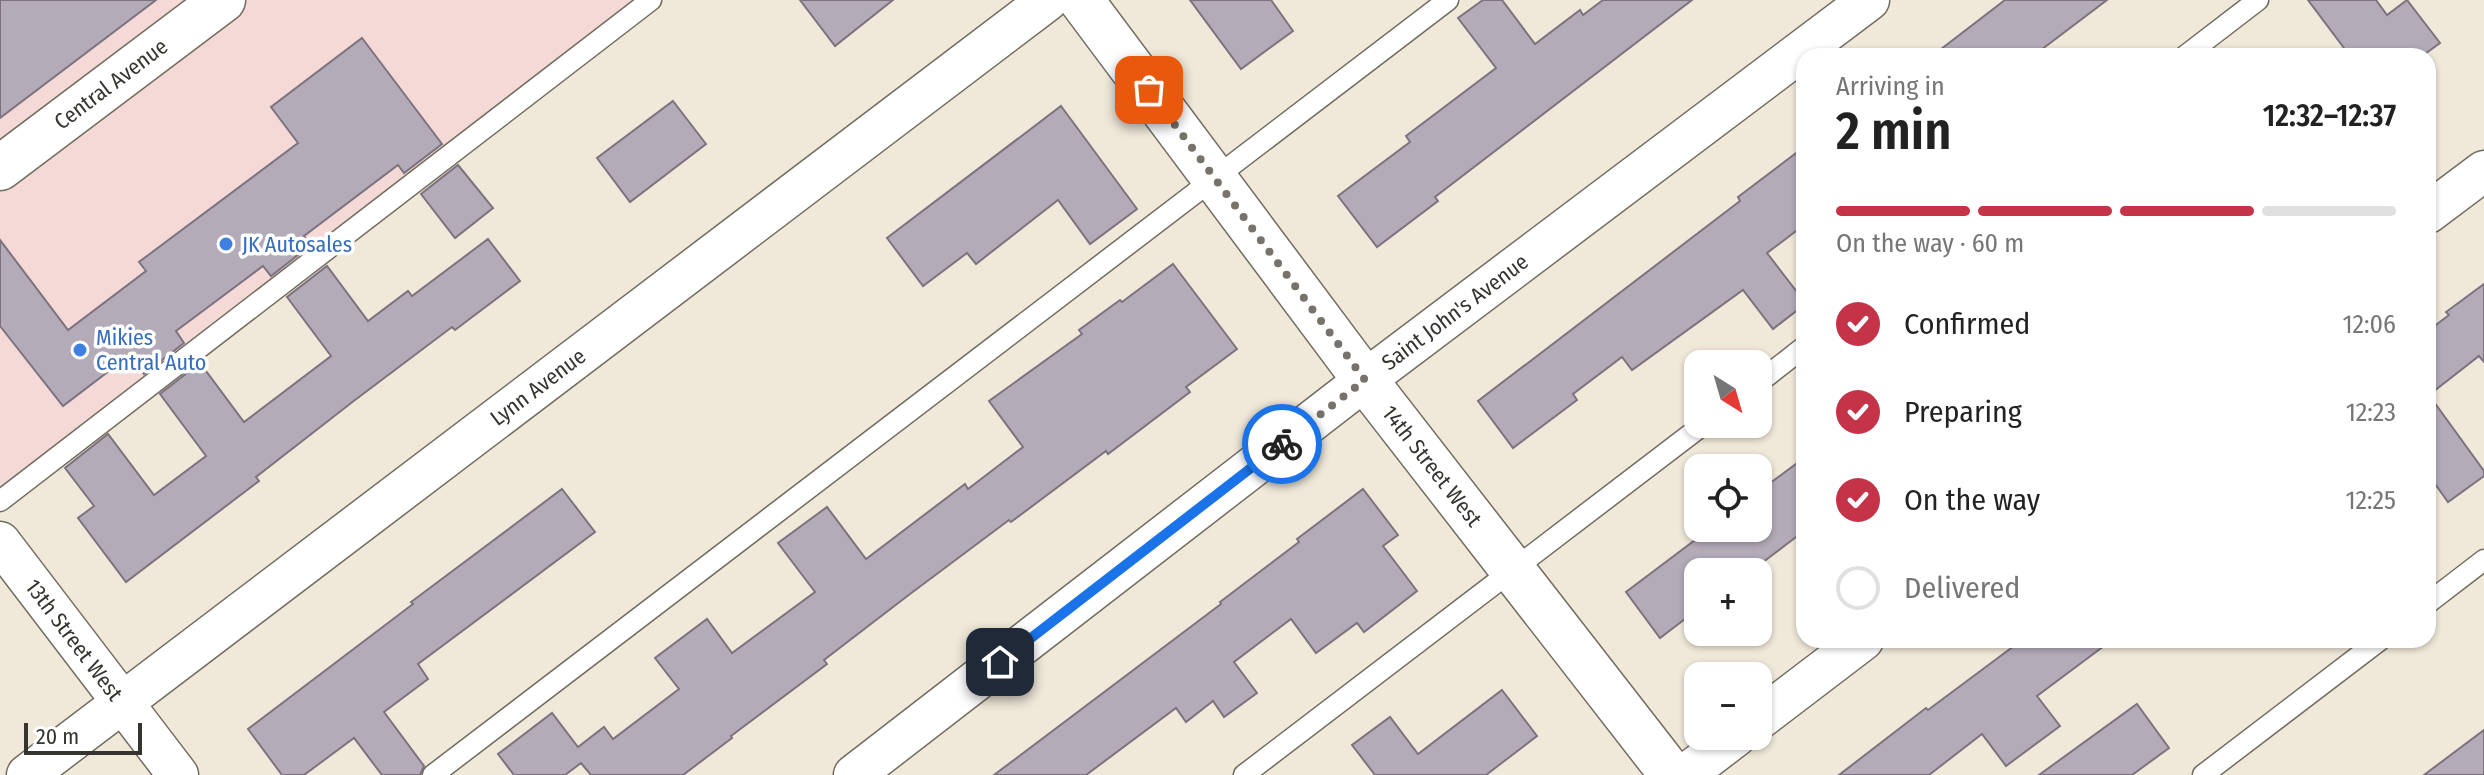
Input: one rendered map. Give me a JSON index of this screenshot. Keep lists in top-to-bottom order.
{
  "streets": {
    "street": [
      "Central Avenue",
      "Saint John's Avenue",
      "Lynn Avenue",
      "14th Street West",
      "13th Street West"
    ]
  },
  "crossings": [
    ["Saint John's Avenue", "14th Street West"],
    ["Lynn Avenue", "13th Street West"]
  ],
  "places": ["JK Autosales", "Mikies Central Auto"],
  "scale_bar": "20 m",
  "north": "bottom right",
  "page": {
    "heading": ["2 min", "Arriving in", "12:32–12:37"],
    "bar": "On the way · 60 m",
    "list": [
      ["Confirmed", "12:06"],
      ["Preparing", "12:23"],
      ["On the way", "12:25"],
      "Delivered"
    ],
    "map_buttons": ["+", "−"],
    "scale": "20 m"
  }
}
